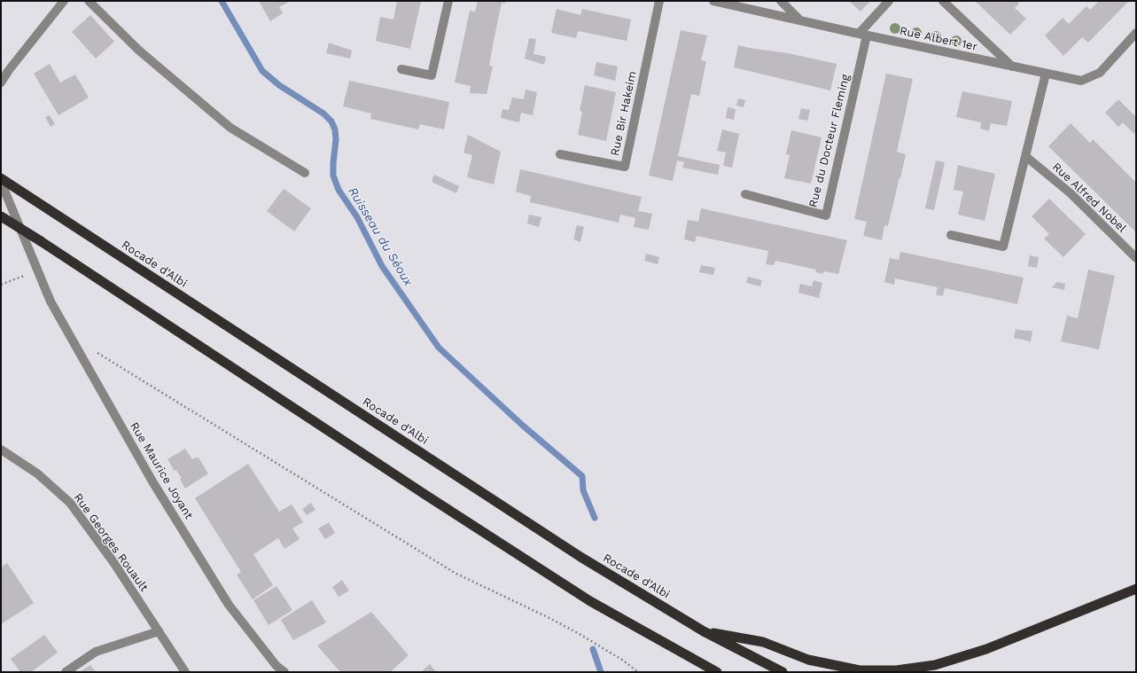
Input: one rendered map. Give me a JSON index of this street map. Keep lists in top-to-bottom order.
{
  "streets": {
    "highway": ["Rocade d'Albi"],
    "street": [
      "Rue Albert 1er",
      "Rue Bir Hakeim",
      "Rue du Docteur Fleming",
      "Rue Alfred Nobel",
      "Rue Maurice Joyant",
      "Rue Georges Rouault"
    ]
  },
  "crossings": [
    ["Rue Albert 1er", "Rue du Docteur Fleming"]
  ],
  "water": ["Ruisseau du Séoux"]
}
